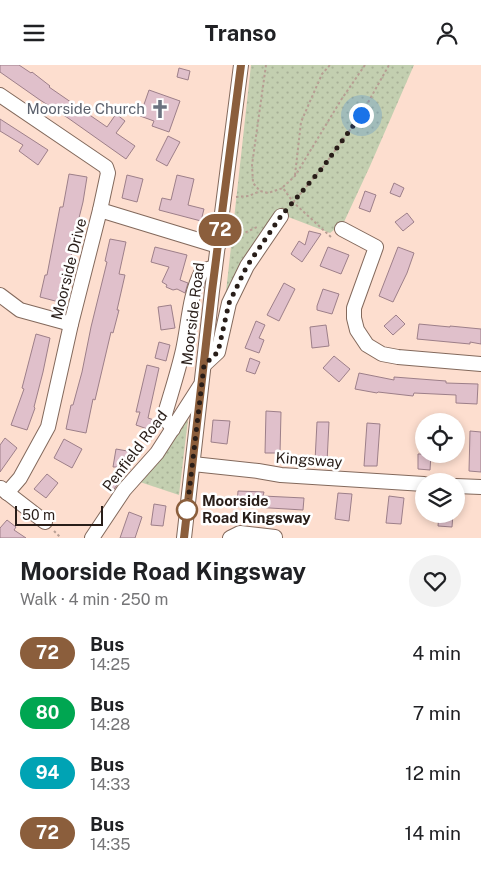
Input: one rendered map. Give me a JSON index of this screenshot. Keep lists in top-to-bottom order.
{
  "streets": {
    "street": [
      "Moorside Drive",
      "Moorside Road",
      "Penfield Road",
      "Kingsway"
    ]
  },
  "crossings": [
    ["Moorside Road", "Penfield Road"],
    ["Moorside Road", "Kingsway"]
  ],
  "places": {
    "church": ["Moorside Church"],
    "other": ["Moorside Road Kingsway"]
  },
  "lines": ["bus line 72"],
  "scale_bar": "50 m",
  "page": {
    "header": "Transo",
    "on_map": "72",
    "scale": "50 m",
    "heading": ["Moorside Road Kingsway", "Walk · 4 min · 250 m"],
    "list": [
      {
        "mark": "72",
        "name": "Bus",
        "note": "14:25",
        "value": "4 min"
      },
      {
        "mark": "80",
        "name": "Bus",
        "note": "14:28",
        "value": "7 min"
      },
      {
        "mark": "94",
        "name": "Bus",
        "note": "14:33",
        "value": "12 min"
      },
      {
        "mark": "72",
        "name": "Bus",
        "note": "14:35",
        "value": "14 min"
      }
    ]
  }
}
